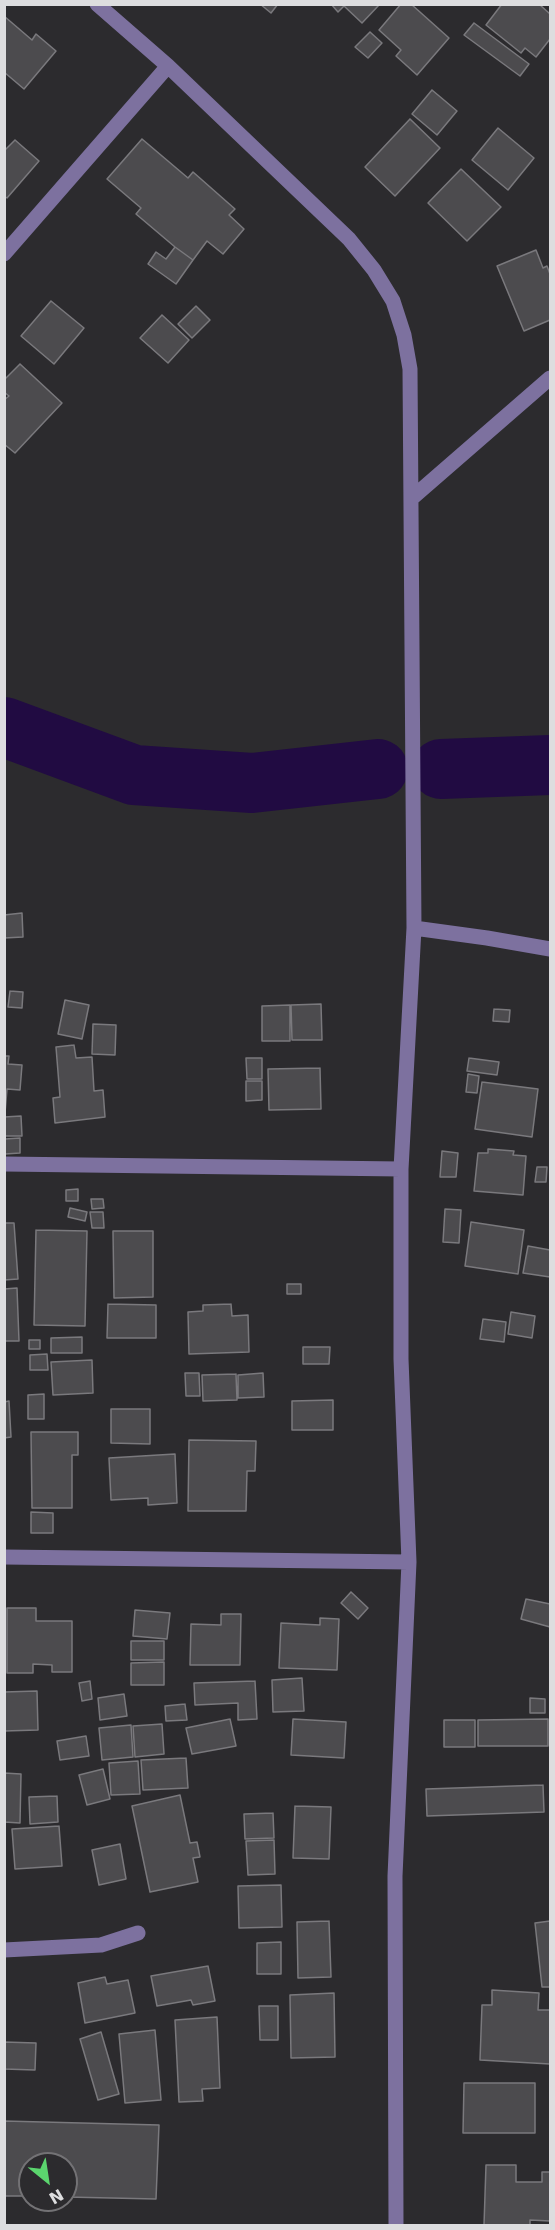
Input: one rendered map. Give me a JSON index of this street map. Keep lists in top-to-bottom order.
{
  "north": "bottom right"
}
